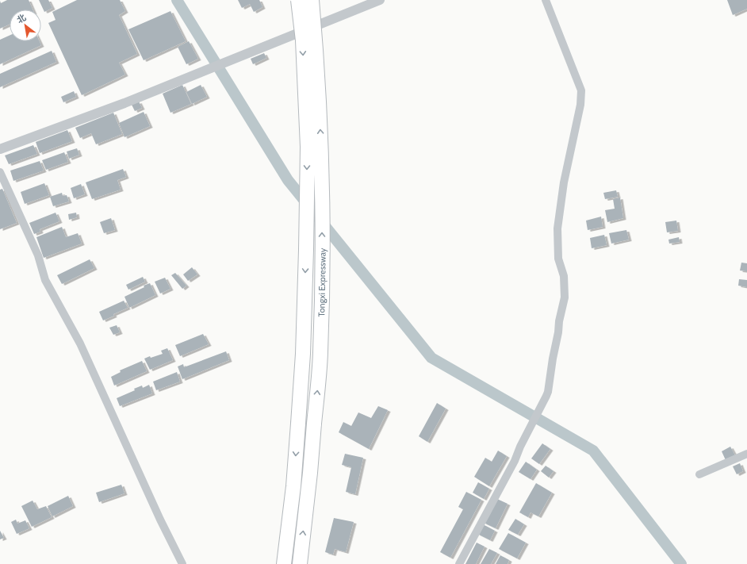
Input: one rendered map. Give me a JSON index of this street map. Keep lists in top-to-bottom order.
{
  "streets": {
    "highway": ["Tongxi Expressway"]
  },
  "north": "top left"
}
